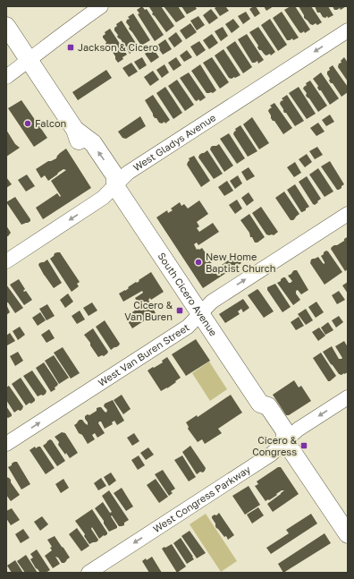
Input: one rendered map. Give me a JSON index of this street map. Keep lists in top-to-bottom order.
{
  "streets": {
    "main road": ["South Cicero Avenue"],
    "street": ["West Gladys Avenue", "West Van Buren Street", "West Congress Parkway"]
  },
  "crossings": [
    ["West Gladys Avenue", "South Cicero Avenue"],
    ["South Cicero Avenue", "West Van Buren Street"],
    ["South Cicero Avenue", "West Congress Parkway"]
  ],
  "one_way": ["West Gladys Avenue", "West Van Buren Street", "West Congress Parkway"],
  "places": {
    "transit": ["Jackson & Cicero", "Cicero & Van Buren", "Cicero & Congress"],
    "other": ["Falcon", "New Home Baptist Church"]
  }
}
